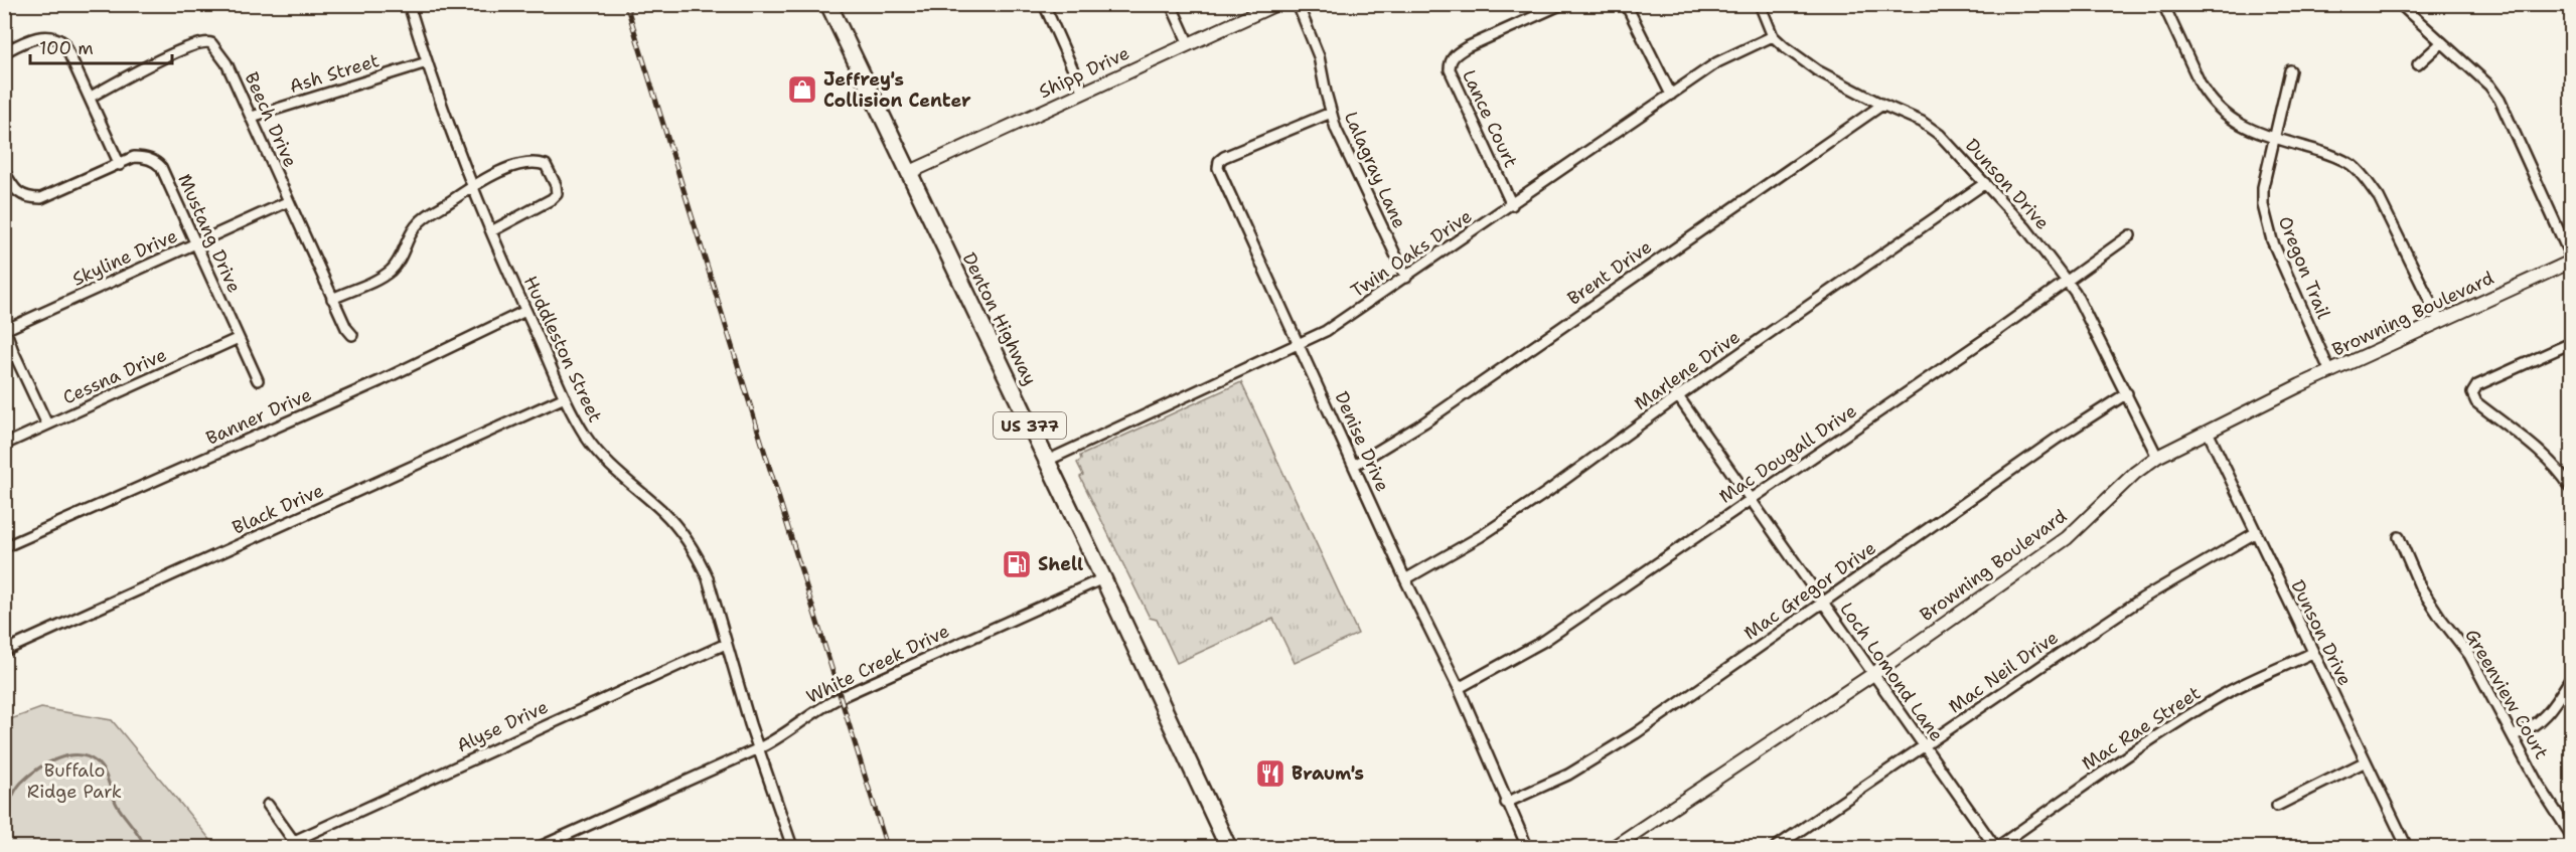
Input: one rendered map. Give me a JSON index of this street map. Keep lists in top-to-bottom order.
{
  "streets": {
    "main road": ["Denton Highway", "US 377"],
    "street": [
      "Shipp Drive",
      "Ash Street",
      "Lance Court",
      "Beech Drive",
      "Lalagray Lane",
      "Dunson Drive",
      "Mustang Drive",
      "Twin Oaks Drive",
      "Skyline Drive",
      "Oregon Trail",
      "Brent Drive",
      "Browning Boulevard",
      "Huddleston Street",
      "Marlene Drive",
      "Cessna Drive",
      "Banner Drive",
      "Denise Drive",
      "Mac Dougall Drive",
      "Black Drive",
      "Mac Gregor Drive",
      "White Creek Drive",
      "Loch Lomond Lane",
      "Mac Neil Drive",
      "Greenview Court",
      "Alyse Drive",
      "Mac Rae Street"
    ]
  },
  "crossings": [
    ["Shipp Drive", "Denton Highway"],
    ["Ash Street", "Beech Drive"],
    ["Ash Street", "Huddleston Street"],
    ["Lance Court", "Twin Oaks Drive"],
    ["Beech Drive", "Skyline Drive"],
    ["Lalagray Lane", "Twin Oaks Drive"],
    ["Lalagray Lane", "Denise Drive"],
    ["Dunson Drive", "Twin Oaks Drive"],
    ["Dunson Drive", "Brent Drive"],
    ["Dunson Drive", "Browning Boulevard"],
    ["Dunson Drive", "Marlene Drive"],
    ["Dunson Drive", "Mac Dougall Drive"],
    ["Dunson Drive", "Mac Gregor Drive"],
    ["Dunson Drive", "Mac Neil Drive"],
    ["Dunson Drive", "Mac Rae Street"],
    ["Mustang Drive", "Skyline Drive"],
    ["Mustang Drive", "Cessna Drive"],
    ["Twin Oaks Drive", "Denton Highway"],
    ["Twin Oaks Drive", "Denise Drive"],
    ["Oregon Trail", "Browning Boulevard"],
    ["Brent Drive", "Denise Drive"],
    ["Browning Boulevard", "Loch Lomond Lane"],
    ["Denton Highway", "White Creek Drive"],
    ["Huddleston Street", "Banner Drive"],
    ["Huddleston Street", "Black Drive"],
    ["Huddleston Street", "White Creek Drive"],
    ["Huddleston Street", "Alyse Drive"],
    ["Marlene Drive", "Denise Drive"],
    ["Marlene Drive", "Loch Lomond Lane"],
    ["Denise Drive", "Mac Dougall Drive"],
    ["Denise Drive", "Mac Gregor Drive"],
    ["Mac Dougall Drive", "Loch Lomond Lane"],
    ["Mac Gregor Drive", "Loch Lomond Lane"],
    ["Loch Lomond Lane", "Mac Neil Drive"],
    ["Loch Lomond Lane", "Mac Rae Street"]
  ],
  "parks": ["Buffalo Ridge Park"],
  "places": {
    "shop": ["Jeffrey's Collision Center"],
    "fuel station": ["Shell"],
    "restaurant": ["Braum's"]
  },
  "scale_bar": "100 m"
}
